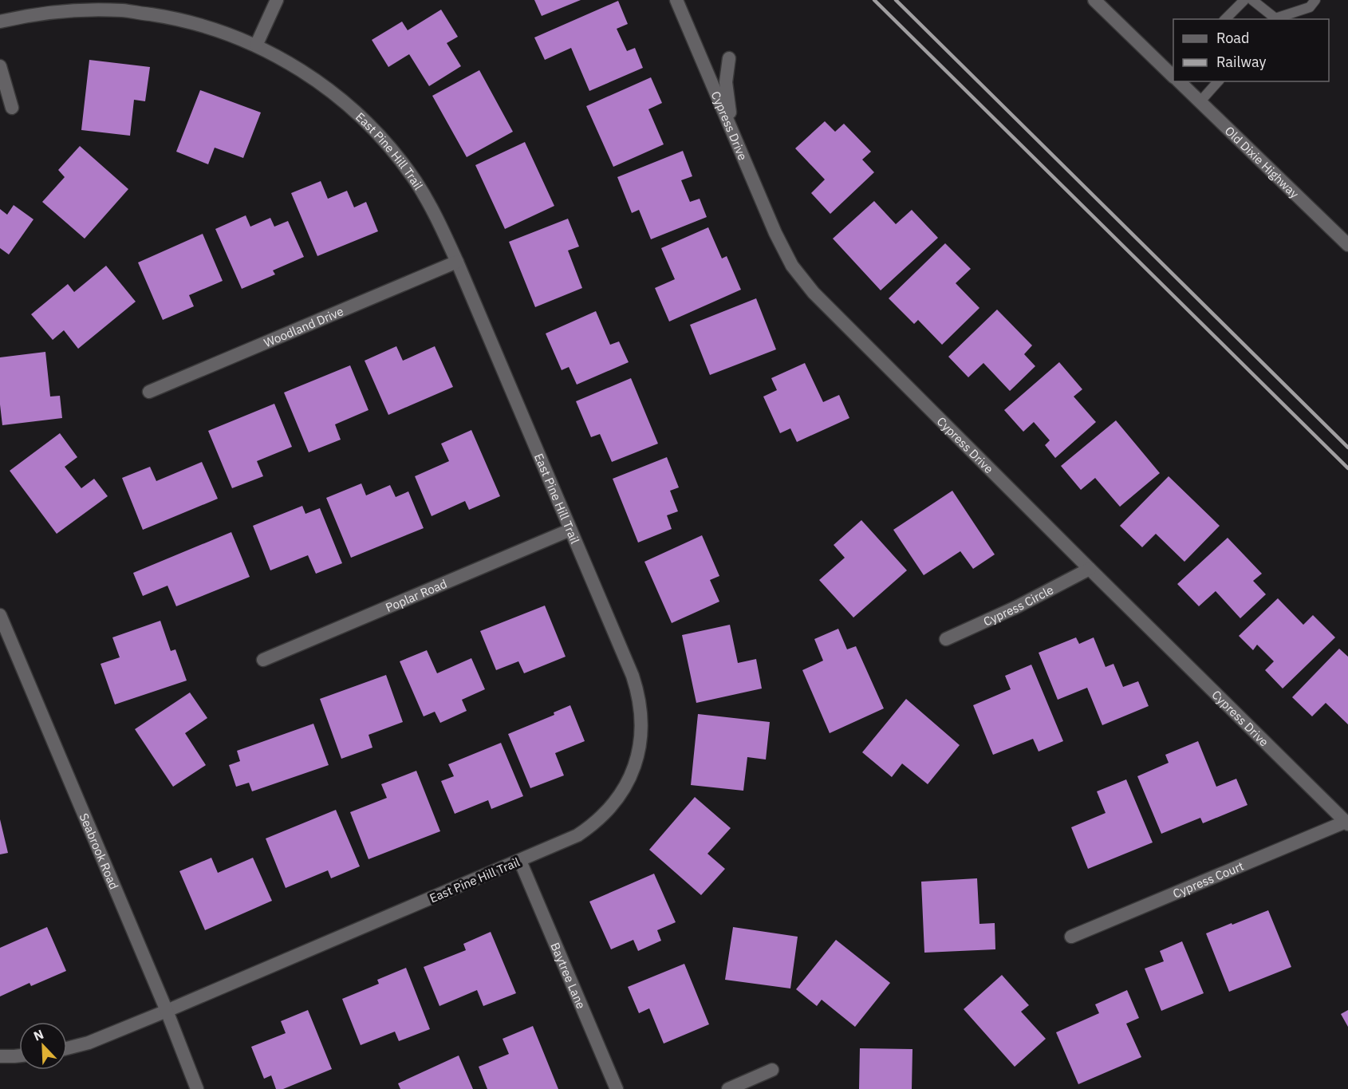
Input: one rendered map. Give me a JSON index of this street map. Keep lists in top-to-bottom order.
{
  "streets": {
    "street": [
      "Cypress Drive",
      "East Pine Hill Trail",
      "Old Dixie Highway",
      "Woodland Drive",
      "Poplar Road",
      "Cypress Circle",
      "Seabrook Road",
      "Cypress Court",
      "Baytree Lane"
    ]
  },
  "crossings": [
    ["Cypress Drive", "Cypress Circle"],
    ["Cypress Drive", "Cypress Court"],
    ["East Pine Hill Trail", "Woodland Drive"],
    ["East Pine Hill Trail", "Poplar Road"],
    ["East Pine Hill Trail", "Seabrook Road"],
    ["East Pine Hill Trail", "Baytree Lane"]
  ],
  "legend": ["Road", "Railway"],
  "north": "top left"
}
